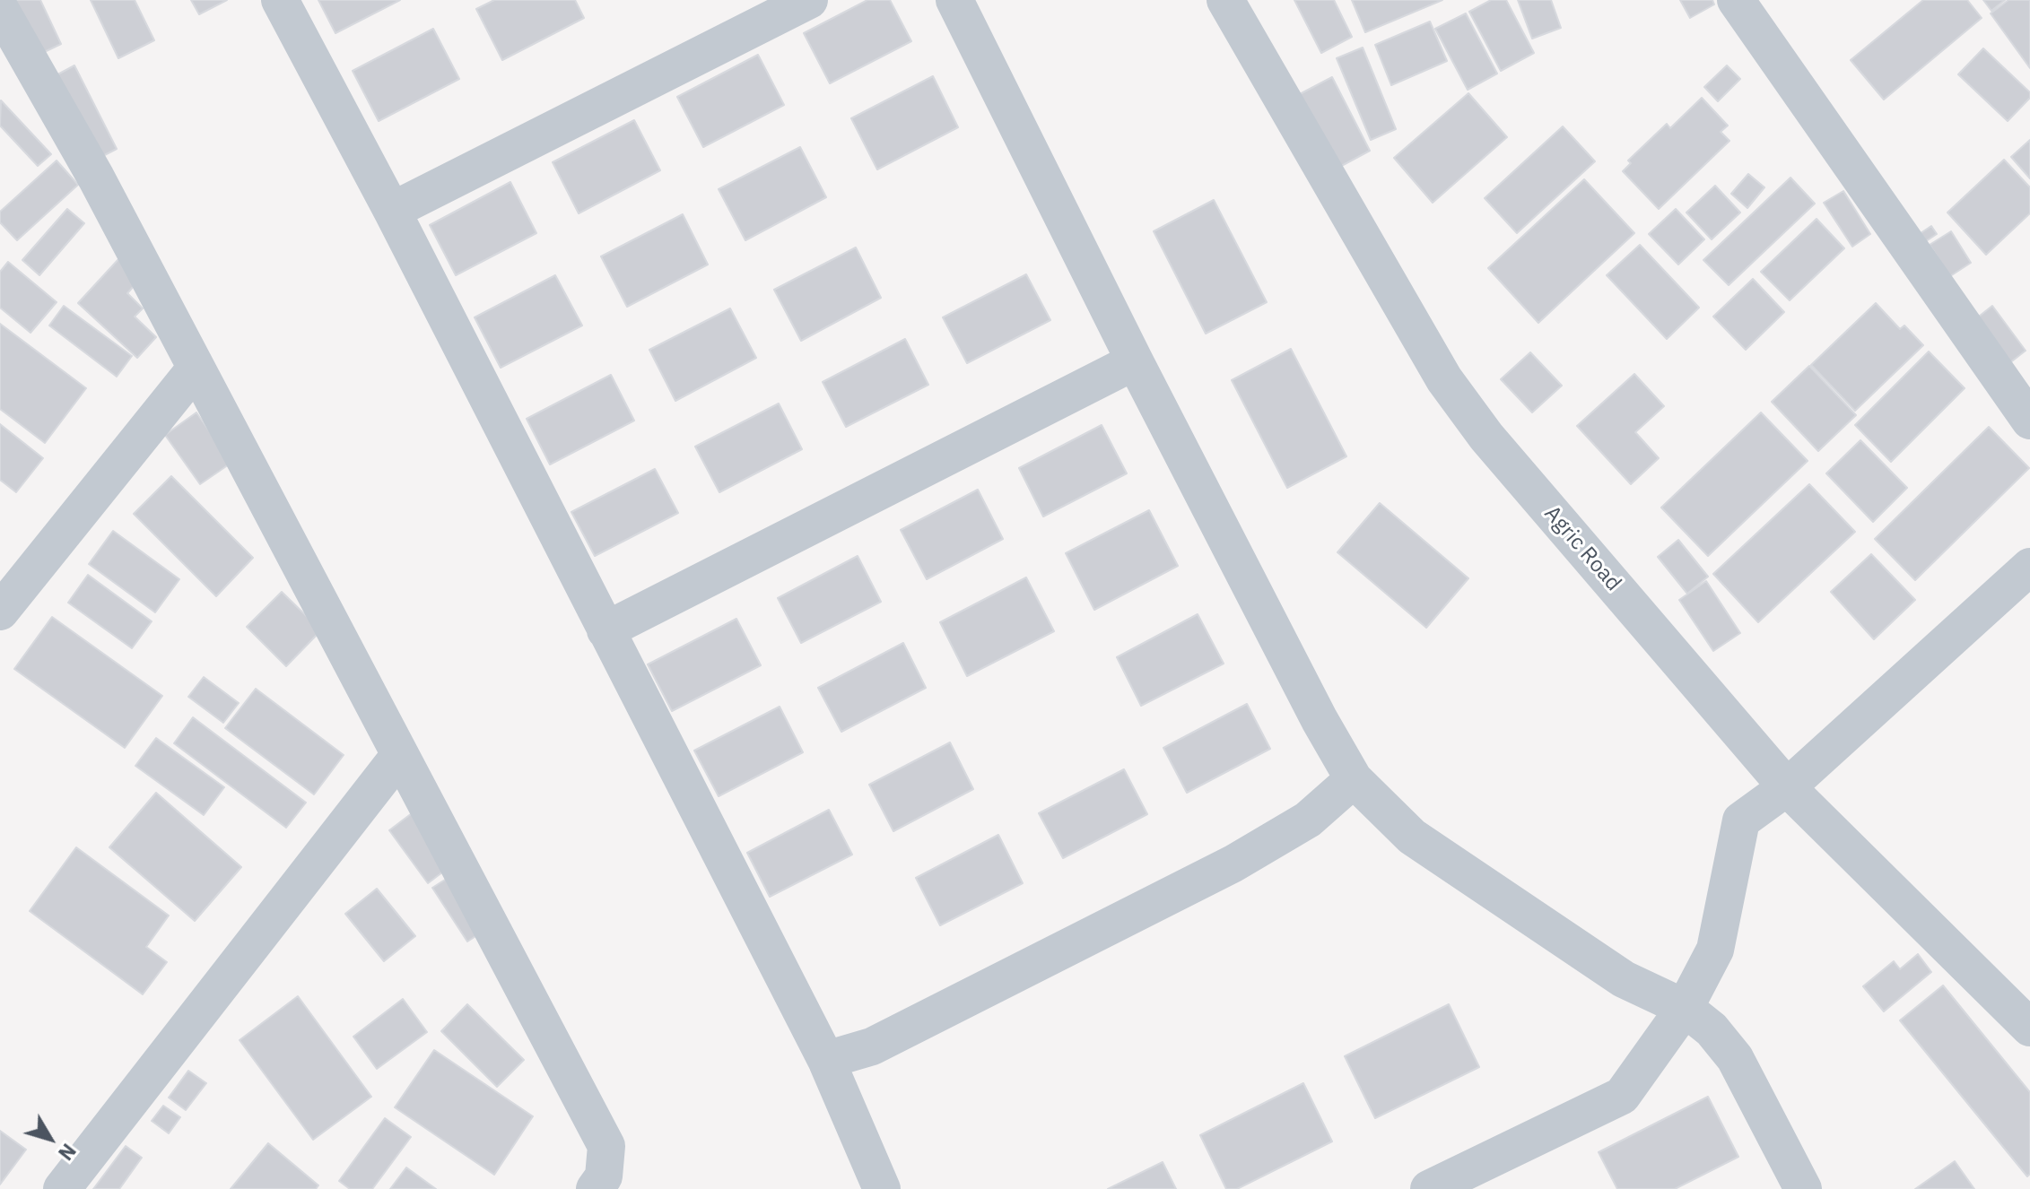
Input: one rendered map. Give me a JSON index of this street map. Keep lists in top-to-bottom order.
{
  "streets": {
    "street": ["Agric Road"]
  },
  "north": "bottom right"
}
